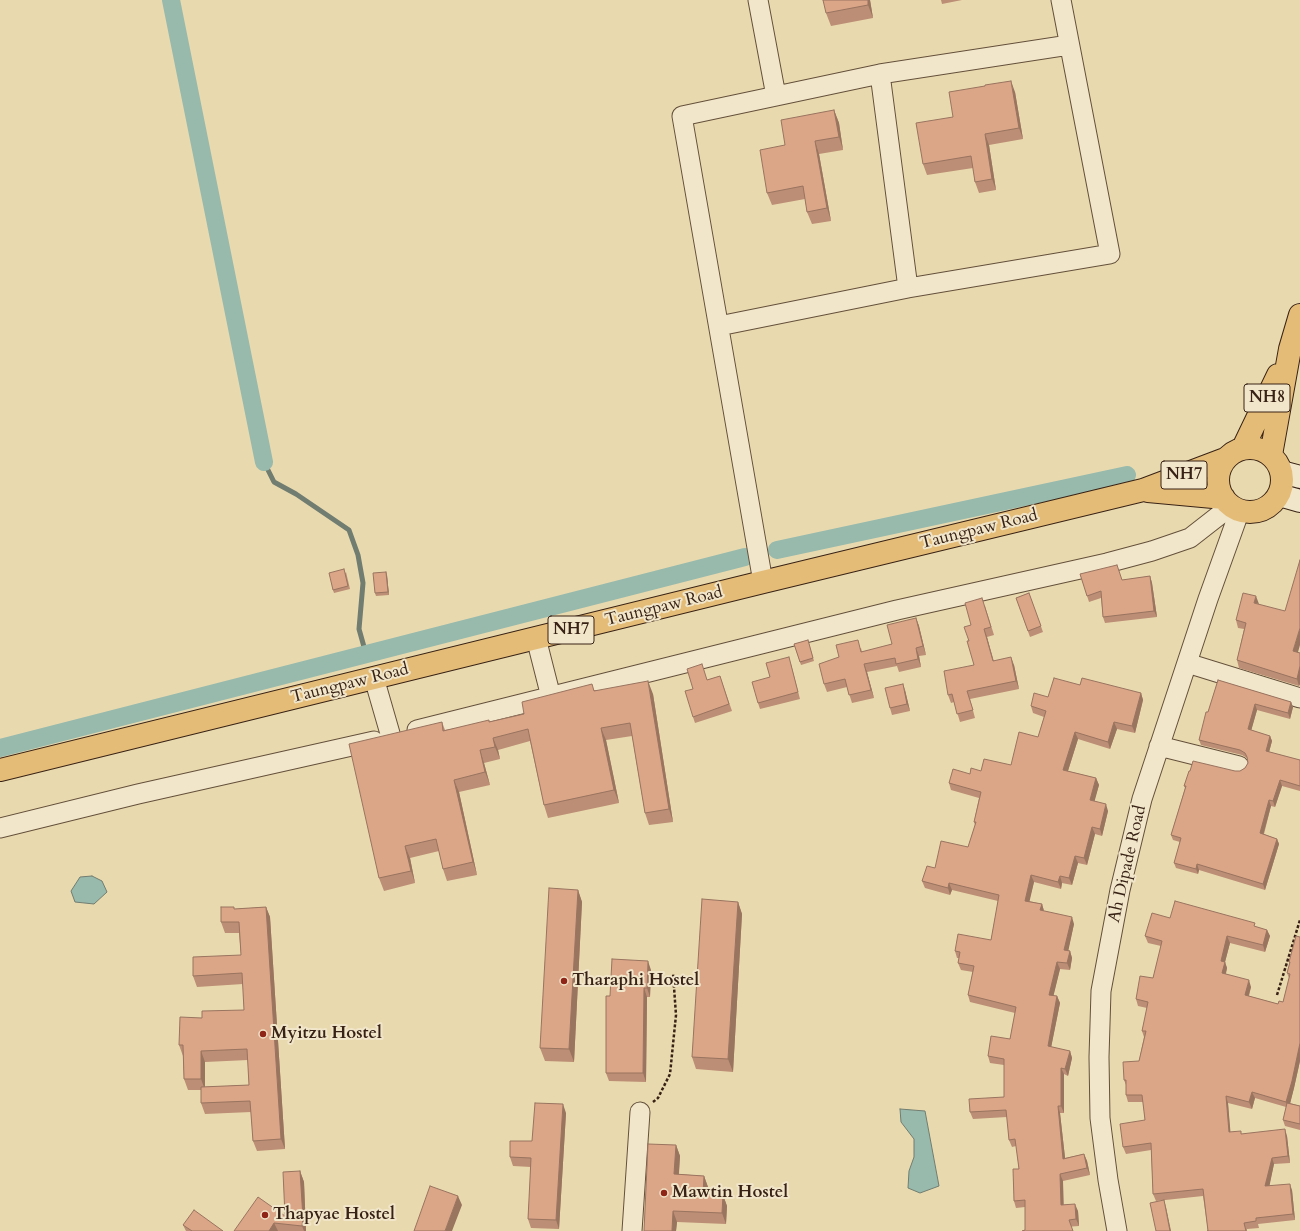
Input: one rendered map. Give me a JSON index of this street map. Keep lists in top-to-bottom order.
{
  "streets": {
    "highway": ["NH8", "NH7", "Taungpaw Road"],
    "street": ["Ah Dipade Road"]
  },
  "crossings": [
    ["NH8", "Taungpaw Road"],
    ["NH8", "Ah Dipade Road"],
    ["Taungpaw Road", "Ah Dipade Road"]
  ],
  "places": [
    "Tharaphi Hostel",
    "Myitzu Hostel",
    "Mawtin Hostel",
    "Thapyae Hostel"
  ]
}
